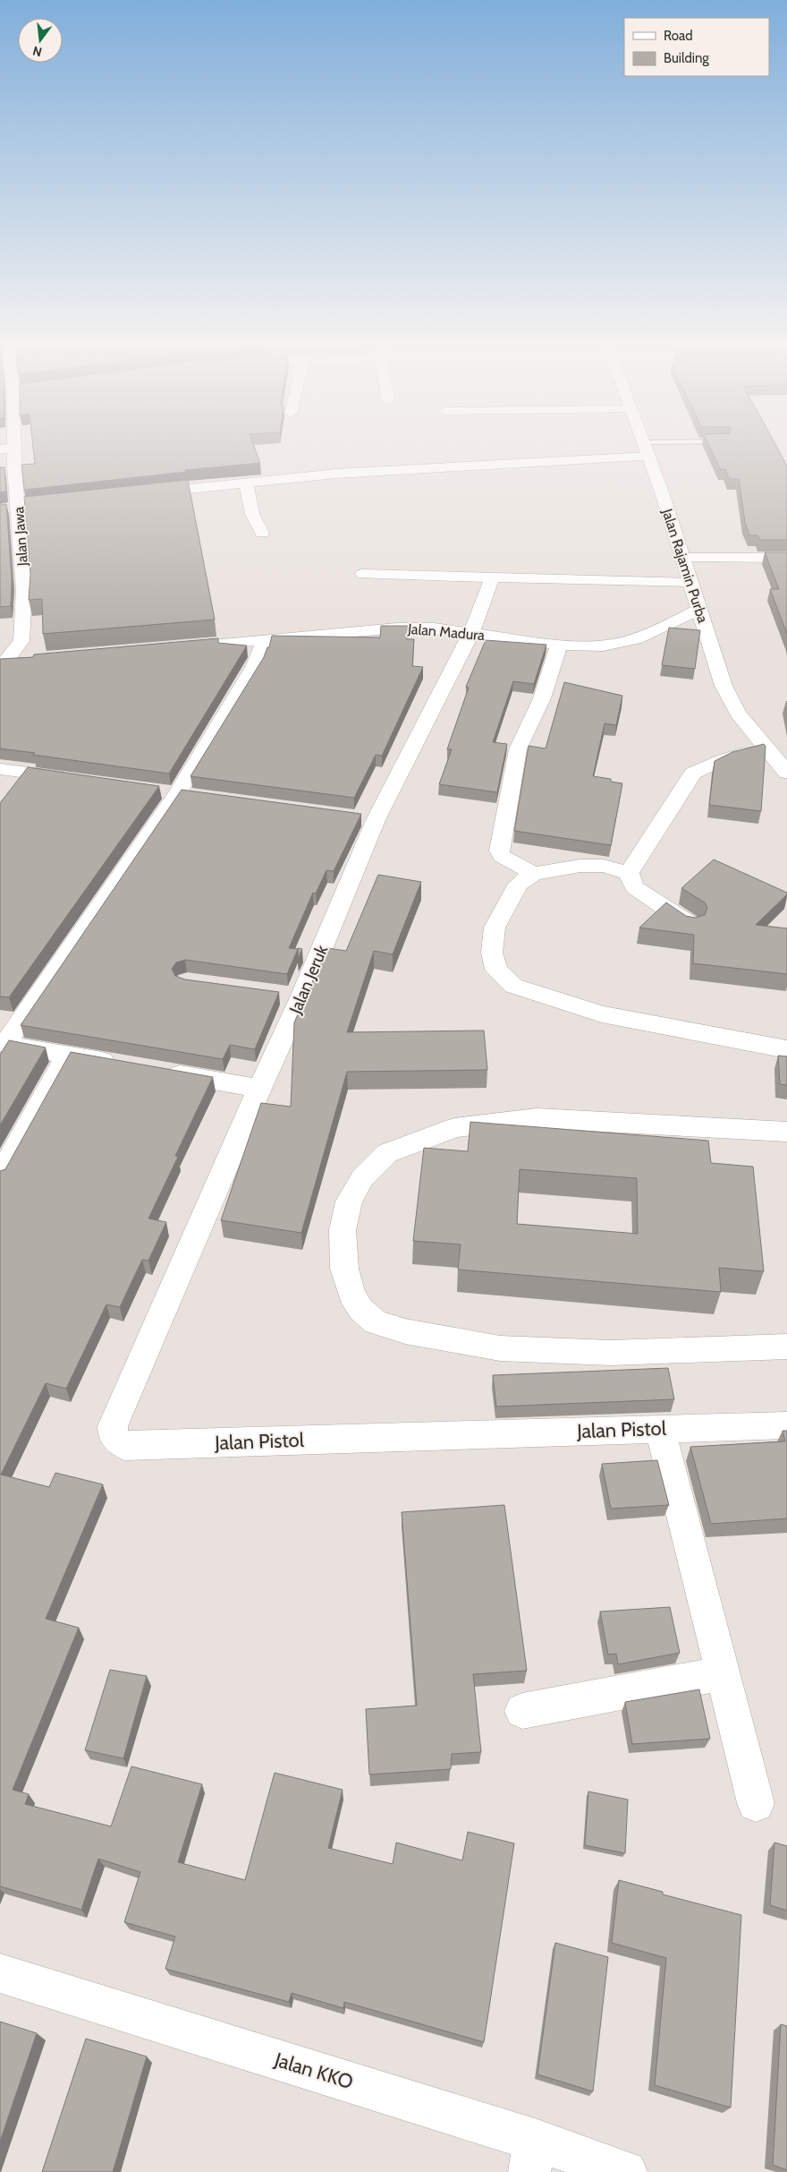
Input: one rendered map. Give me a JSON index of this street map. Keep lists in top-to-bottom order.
{
  "streets": {
    "street": [
      "Jalan Jawa",
      "Jalan Rajamin Purba",
      "Jalan Madura",
      "Jalan Jeruk",
      "Jalan Pistol",
      "Jalan KKO"
    ]
  },
  "crossings": [
    ["Jalan Rajamin Purba", "Jalan Madura"],
    ["Jalan Madura", "Jalan Jeruk"],
    ["Jalan Jeruk", "Jalan Pistol"]
  ],
  "legend": ["Road", "Building"],
  "north": "bottom"
}
